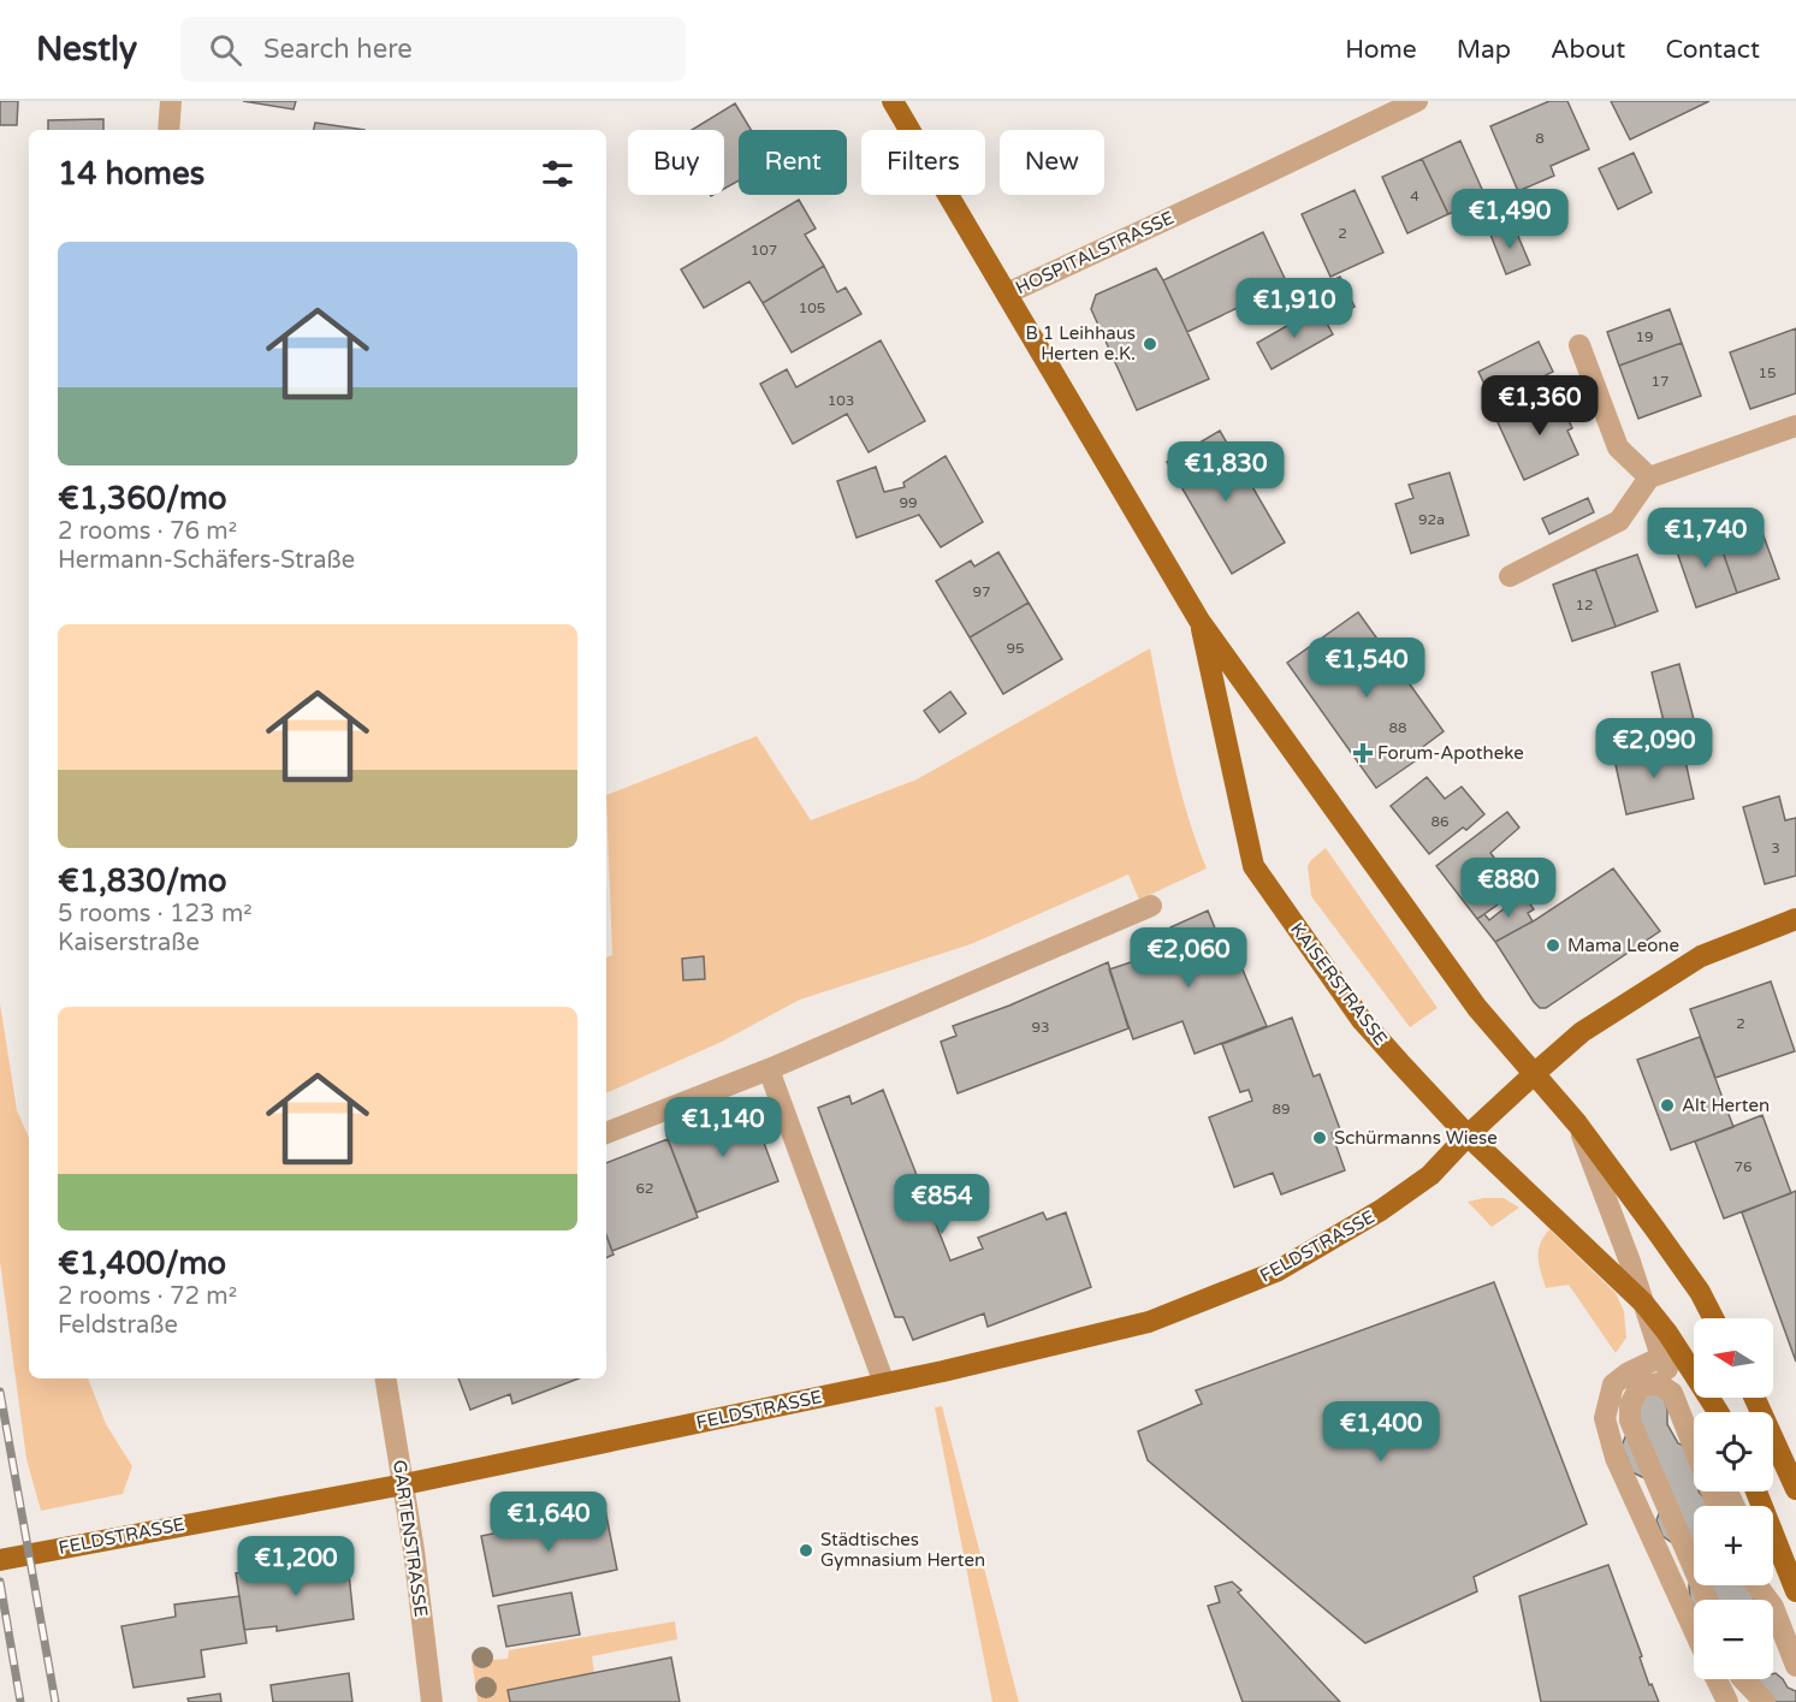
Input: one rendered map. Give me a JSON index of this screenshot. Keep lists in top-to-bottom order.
{
  "streets": {
    "main road": ["KAISERSTRASSE", "FELDSTRASSE"],
    "street": ["HOSPITALSTRASSE", "GARTENSTRASSE"]
  },
  "crossings": [
    ["HOSPITALSTRASSE", "KAISERSTRASSE"],
    ["KAISERSTRASSE", "FELDSTRASSE"],
    ["FELDSTRASSE", "GARTENSTRASSE"]
  ],
  "places": {
    "other": [
      "B 1 Leihhaus Herten e.K.",
      "Mama Leone",
      "Alt Herten",
      "Schürmanns Wiese",
      "Städtisches Gymnasium Herten"
    ],
    "health": ["Forum-Apotheke"]
  },
  "house_numbers": [
    "8",
    "4",
    "2",
    "107",
    "105",
    "19",
    "15",
    "17",
    "103",
    "99",
    "92a",
    "97",
    "12",
    "95",
    "88",
    "86",
    "3",
    "2",
    "93",
    "89",
    "76",
    "62"
  ],
  "north": "left",
  "page": {
    "header": "Nestly",
    "search": "Search here",
    "nav": [
      "Home",
      "Map",
      "About",
      "Contact"
    ],
    "chip": [
      "Buy",
      "Rent",
      "Filters",
      "New"
    ],
    "heading": "14 homes",
    "price": [
      "€1,490",
      "€1,910",
      "€1,360",
      "€1,830",
      "€1,740",
      "€1,540",
      "€2,090",
      "€880",
      "€2,060",
      "€1,140",
      "€854",
      "€1,400",
      "€1,640",
      "€1,200"
    ],
    "list": [
      {
        "name": "€1,360/mo",
        "note": "2 rooms · 76 m² · Hermann-Schäfers-Straße"
      },
      {
        "name": "€1,830/mo",
        "note": "5 rooms · 123 m² · Kaiserstraße"
      },
      {
        "name": "€1,400/mo",
        "note": "2 rooms · 72 m² · Feldstraße"
      }
    ],
    "map_buttons": ["+", "−"]
  }
}
